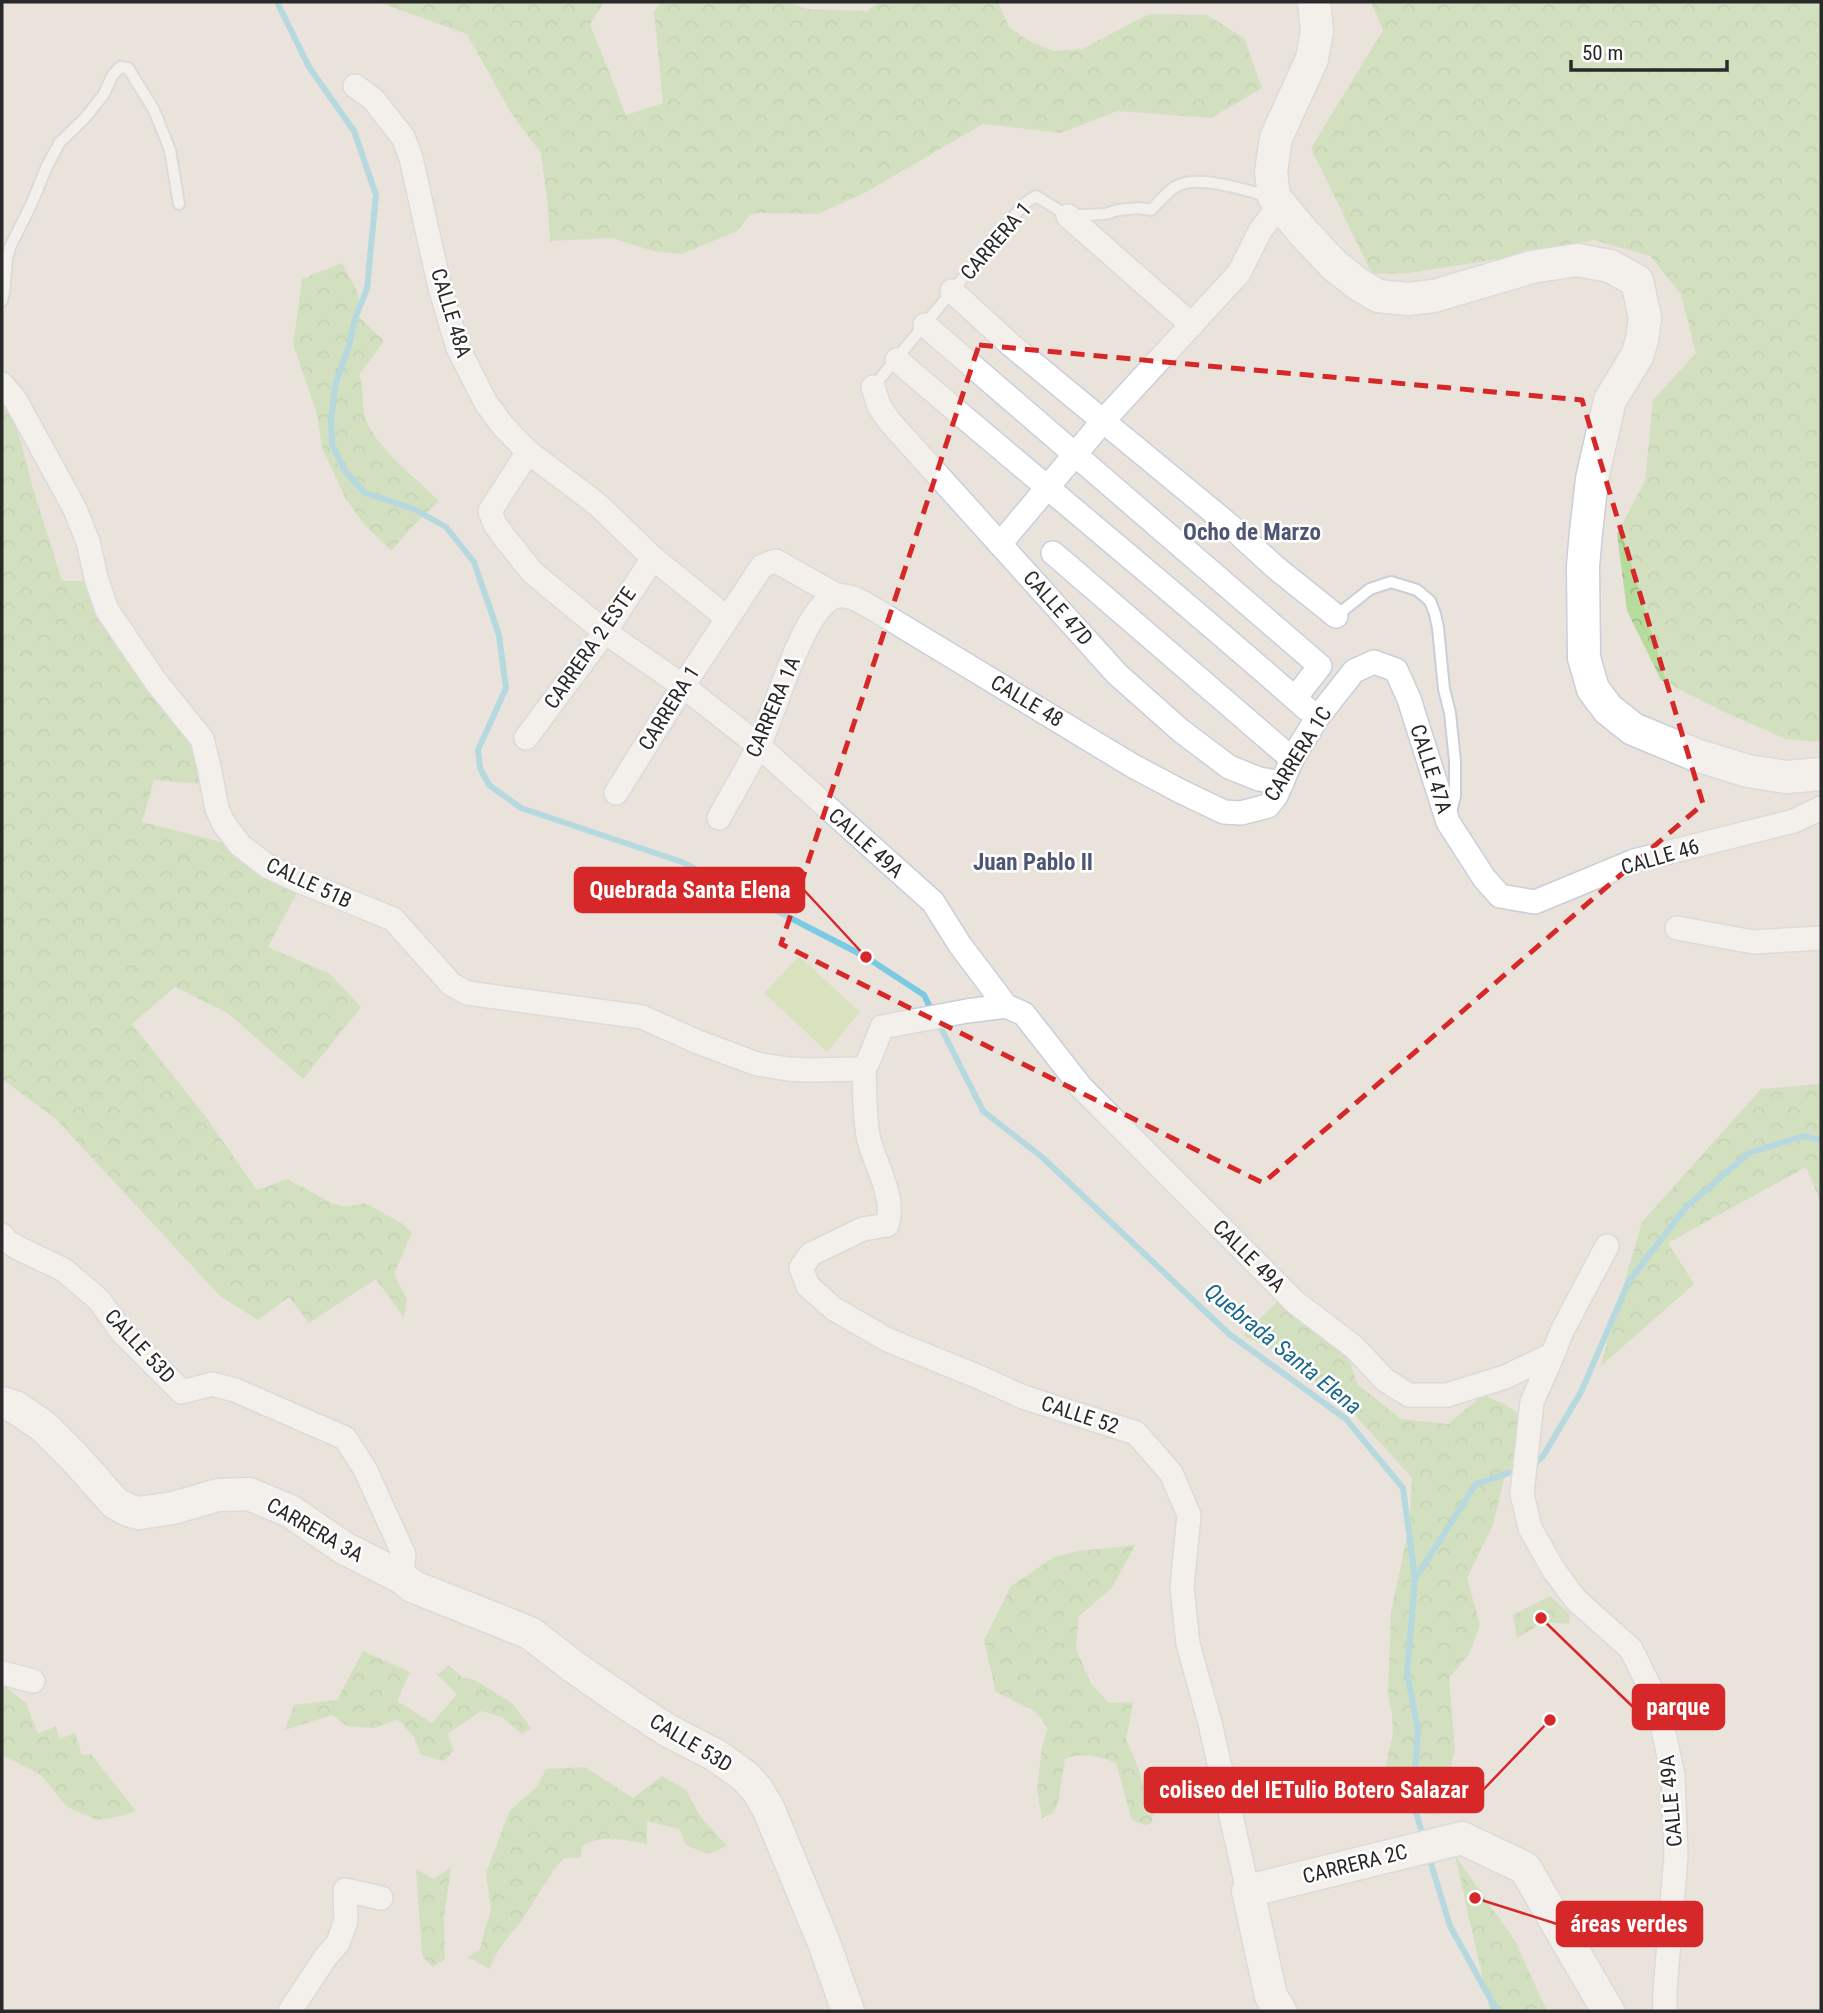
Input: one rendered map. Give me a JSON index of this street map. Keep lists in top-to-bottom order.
{
  "streets": {
    "street": [
      "CARRERA 1",
      "CALLE 48A",
      "CALLE 47D",
      "CARRERA 2 ESTE",
      "CALLE 48",
      "CARRERA 1A",
      "CARRERA 1C",
      "CALLE 47A",
      "CALLE 49A",
      "CALLE 46",
      "CALLE 51B",
      "CALLE 53D",
      "CALLE 52",
      "CARRERA 3A",
      "CARRERA 2C"
    ]
  },
  "crossings": [
    ["CARRERA 1", "CALLE 48A"],
    ["CARRERA 1", "CALLE 47D"],
    ["CARRERA 1", "CALLE 48"],
    ["CARRERA 1", "CALLE 49A"],
    ["CALLE 48A", "CARRERA 2 ESTE"],
    ["CALLE 48A", "CALLE 49A"],
    ["CALLE 47D", "CARRERA 1C"],
    ["CARRERA 2 ESTE", "CALLE 49A"],
    ["CALLE 48", "CARRERA 1A"],
    ["CALLE 48", "CARRERA 1C"],
    ["CARRERA 1A", "CALLE 49A"],
    ["CARRERA 1C", "CALLE 47A"],
    ["CALLE 47A", "CALLE 46"],
    ["CALLE 51B", "CALLE 52"],
    ["CALLE 53D", "CARRERA 3A"],
    ["CALLE 52", "CARRERA 2C"]
  ],
  "districts": ["Ocho de Marzo", "Juan Pablo II"],
  "water": ["Quebrada Santa Elena"],
  "places": [
    "Quebrada Santa Elena",
    "parque",
    "coliseo del IETulio Botero Salazar",
    "áreas verdes"
  ],
  "scale_bar": "50 m"
}
